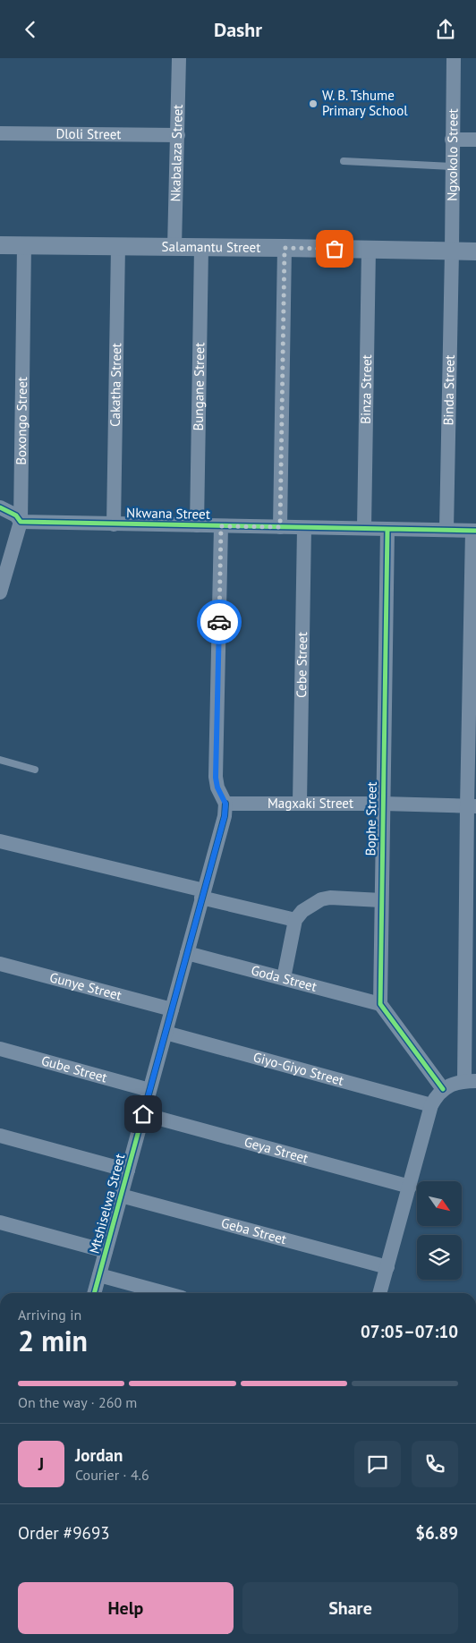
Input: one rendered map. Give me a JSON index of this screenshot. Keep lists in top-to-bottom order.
{
  "streets": {
    "street": [
      "Dloli Street",
      "Nkabalaza Street",
      "Ngxokolo Street",
      "Salamantu Street",
      "Cakatha Street",
      "Bungane Street",
      "Binza Street",
      "Binda Street",
      "Boxongo Street",
      "Nkwana Street",
      "Cebe Street",
      "Magxaki Street",
      "Bophe Street",
      "Goda Street",
      "Gunye Street",
      "Giyo-Giyo Street",
      "Gube Street",
      "Geya Street",
      "Mtshiselwa Street",
      "Geba Street"
    ]
  },
  "crossings": [
    ["Dloli Street", "Nkabalaza Street"],
    ["Nkabalaza Street", "Salamantu Street"],
    ["Ngxokolo Street", "Salamantu Street"],
    ["Ngxokolo Street", "Binda Street"],
    ["Salamantu Street", "Cakatha Street"],
    ["Salamantu Street", "Bungane Street"],
    ["Salamantu Street", "Binza Street"],
    ["Salamantu Street", "Binda Street"],
    ["Salamantu Street", "Boxongo Street"],
    ["Cakatha Street", "Nkwana Street"],
    ["Bungane Street", "Nkwana Street"],
    ["Binza Street", "Nkwana Street"],
    ["Binda Street", "Nkwana Street"],
    ["Boxongo Street", "Nkwana Street"],
    ["Nkwana Street", "Cebe Street"],
    ["Nkwana Street", "Bophe Street"],
    ["Cebe Street", "Magxaki Street"],
    ["Magxaki Street", "Bophe Street"],
    ["Magxaki Street", "Mtshiselwa Street"],
    ["Bophe Street", "Goda Street"],
    ["Goda Street", "Mtshiselwa Street"],
    ["Gunye Street", "Mtshiselwa Street"],
    ["Giyo-Giyo Street", "Mtshiselwa Street"],
    ["Gube Street", "Mtshiselwa Street"],
    ["Geya Street", "Mtshiselwa Street"],
    ["Mtshiselwa Street", "Geba Street"]
  ],
  "places": ["W. B. Tshume Primary School"],
  "north": "bottom right",
  "page": {
    "header": "Dashr",
    "heading": ["2 min", "Arriving in", "07:05–07:10"],
    "panel": [
      "Jordan",
      "Courier · 4.6",
      "Order #9693",
      "$6.89"
    ],
    "bar": "On the way · 260 m",
    "round": "J",
    "buttons": ["Help", "Share"]
  }
}
